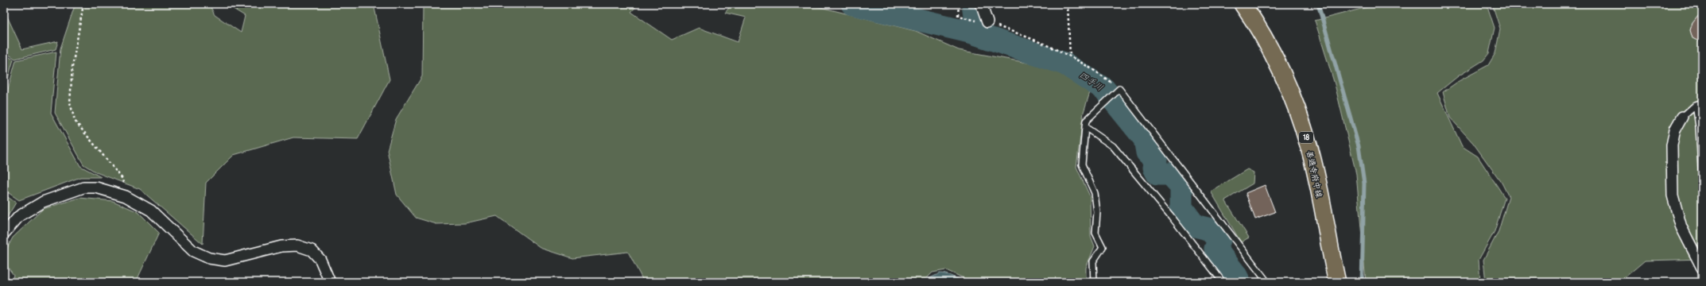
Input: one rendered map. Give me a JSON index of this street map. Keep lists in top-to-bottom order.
{
  "streets": {
    "main road": ["18", "善通寺府中線"]
  },
  "water": ["四手川"]
}
